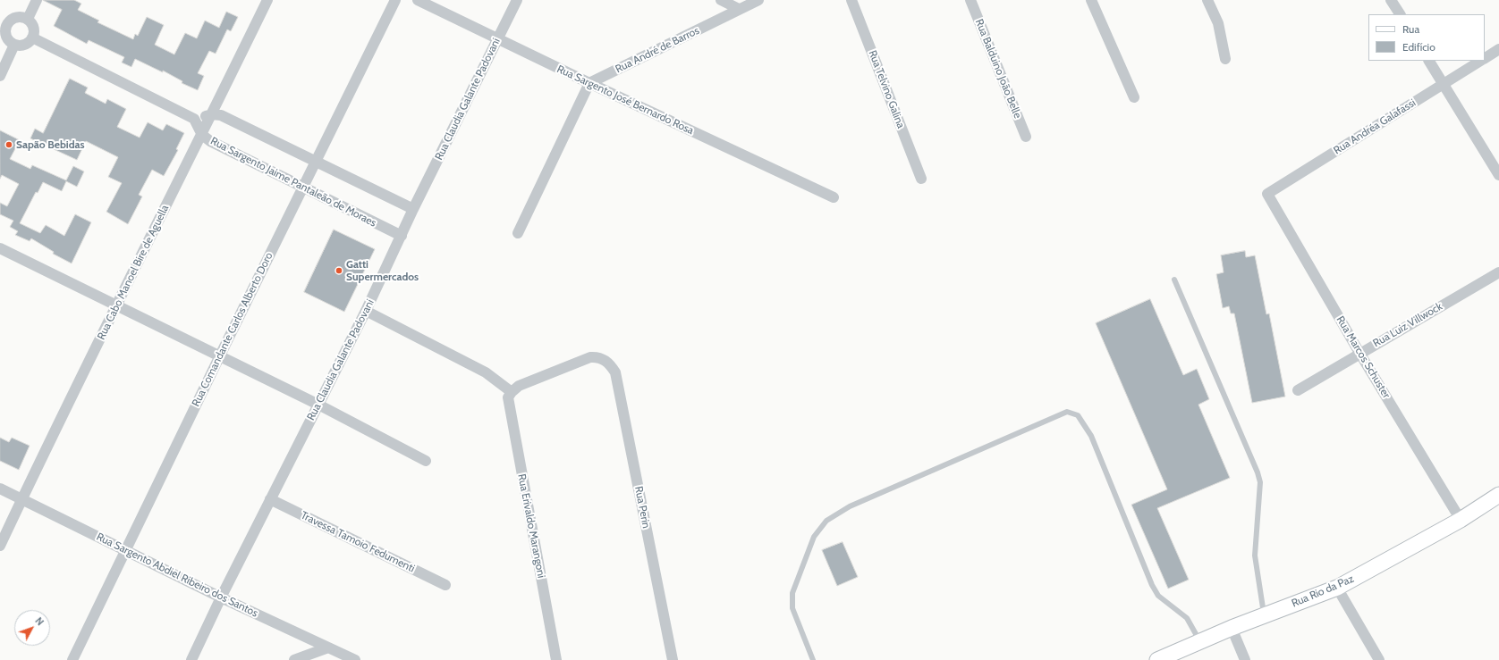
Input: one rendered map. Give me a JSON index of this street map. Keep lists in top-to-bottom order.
{
  "streets": {
    "main road": ["Rua Rio da Paz"],
    "street": [
      "Rua André de Barros",
      "Rua Balduino João Belle",
      "Rua Telvino Galina",
      "Rua Claudia Galante Padovani",
      "Rua Sargento José Bernardo Rosa",
      "Rua Andréa Galafassi",
      "Rua Sargento Jaime Pantaleão de Moraes",
      "Rua Cabo Manoel Bire de Aguella",
      "Rua Luiz Villwock",
      "Rua Comandante Carlos Alberto Doro",
      "Rua Marcos Schuster",
      "Rua Perin",
      "Rua Erivaldo Marangoni",
      "Travessa Tamoio Fedumenti",
      "Rua Sargento Abdiel Ribeiro dos Santos"
    ]
  },
  "crossings": [
    ["Rua André de Barros", "Rua Sargento José Bernardo Rosa"],
    ["Rua Claudia Galante Padovani", "Rua Sargento José Bernardo Rosa"],
    ["Rua Claudia Galante Padovani", "Rua Sargento Jaime Pantaleão de Moraes"],
    ["Rua Claudia Galante Padovani", "Travessa Tamoio Fedumenti"],
    ["Rua Claudia Galante Padovani", "Rua Sargento Abdiel Ribeiro dos Santos"],
    ["Rua Andréa Galafassi", "Rua Marcos Schuster"],
    ["Rua Sargento Jaime Pantaleão de Moraes", "Rua Cabo Manoel Bire de Aguella"],
    ["Rua Sargento Jaime Pantaleão de Moraes", "Rua Comandante Carlos Alberto Doro"],
    ["Rua Cabo Manoel Bire de Aguella", "Rua Sargento Abdiel Ribeiro dos Santos"],
    ["Rua Luiz Villwock", "Rua Marcos Schuster"],
    ["Rua Comandante Carlos Alberto Doro", "Rua Sargento Abdiel Ribeiro dos Santos"],
    ["Rua Marcos Schuster", "Rua Rio da Paz"],
    ["Rua Perin", "Rua Erivaldo Marangoni"]
  ],
  "places": ["Sapão Bebidas", "Gatti Supermercados"],
  "legend": ["Rua", "Edifício"],
  "north": "top right"
}
